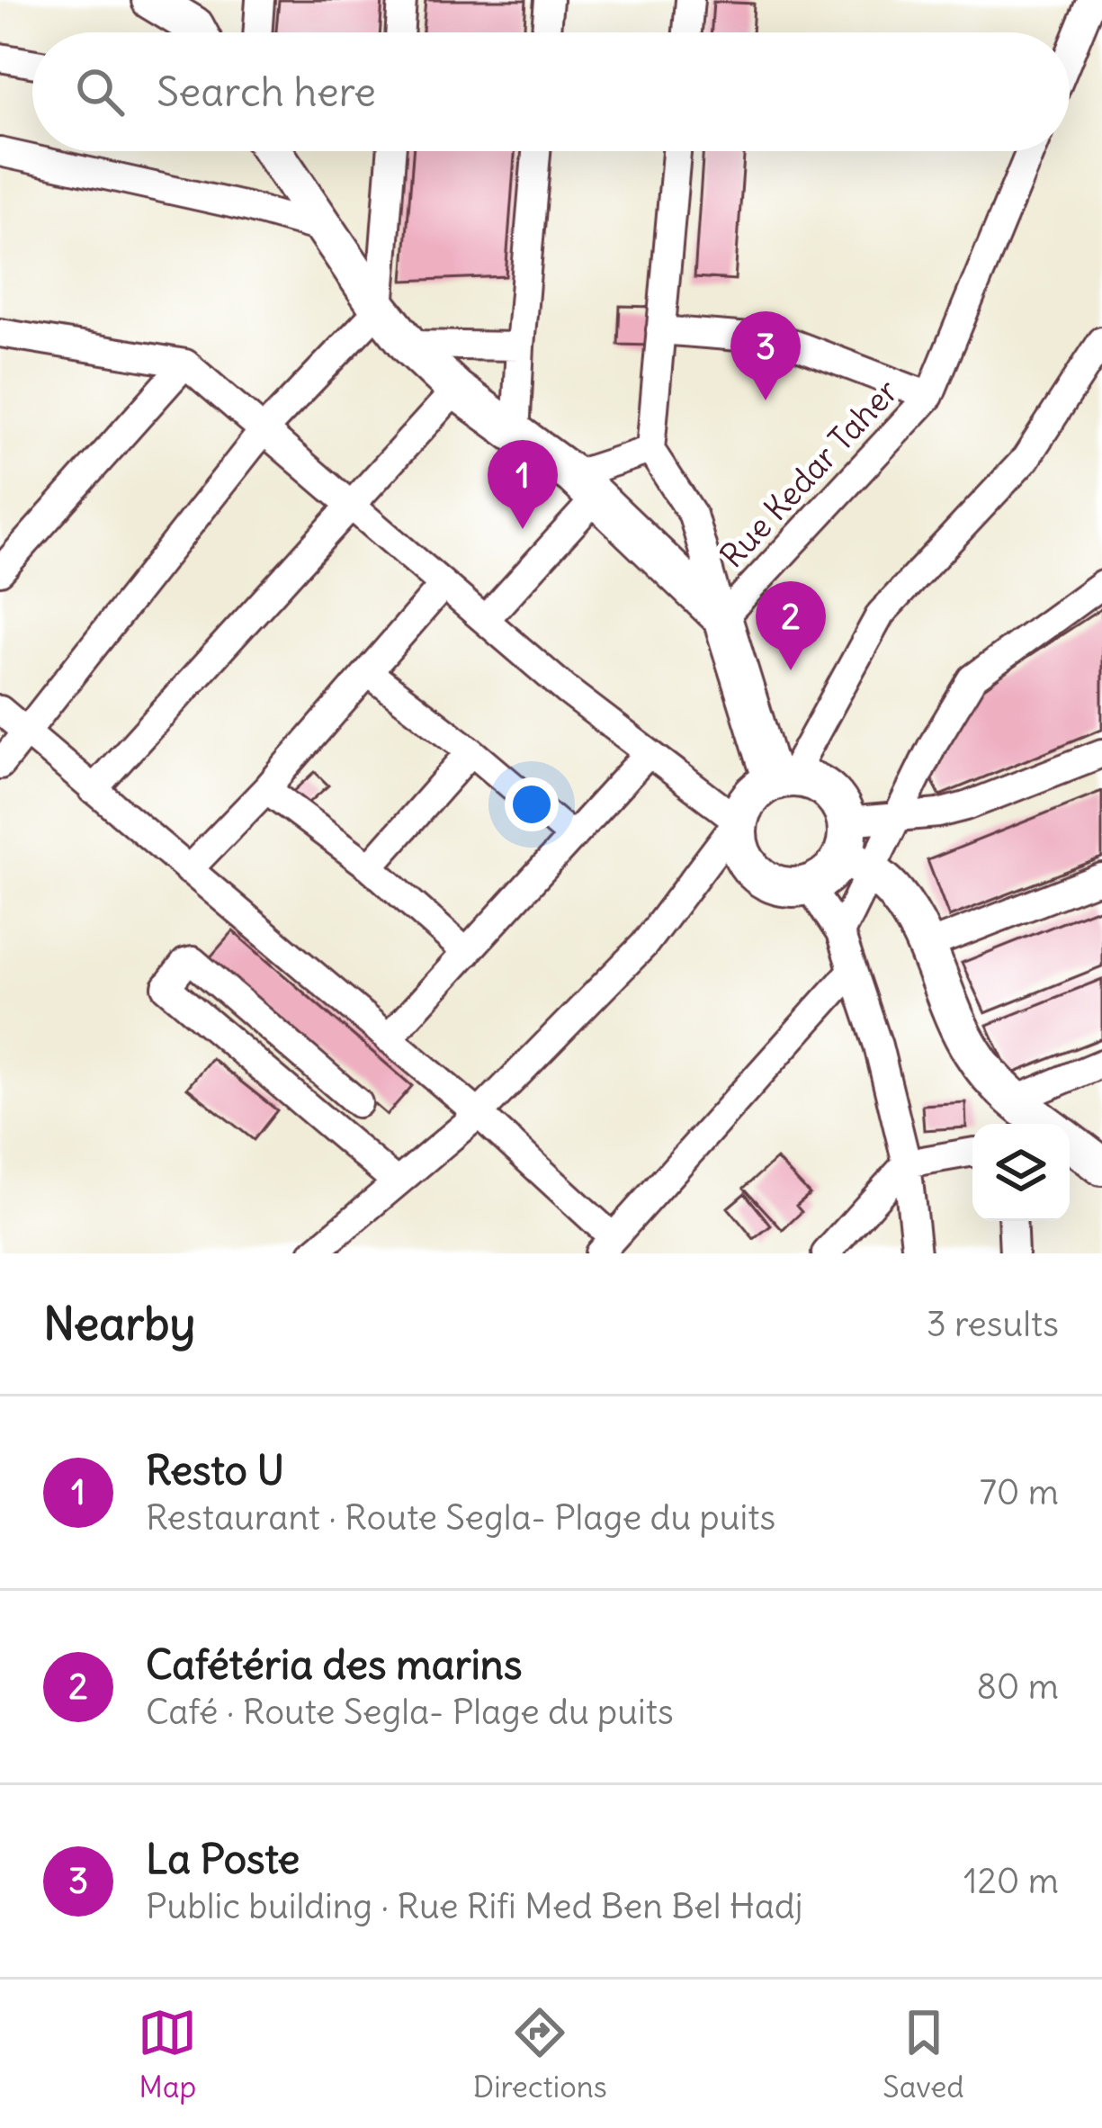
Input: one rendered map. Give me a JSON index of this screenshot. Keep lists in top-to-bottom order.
{
  "streets": {
    "street": ["Rue Kedar Taher"]
  },
  "page": {
    "search": "Search here",
    "pins": ["3", "1", "2"],
    "heading": ["Nearby", "3 results"],
    "list": [
      {
        "mark": "1",
        "name": "Resto U",
        "note": "Restaurant · Route Segla- Plage du puits",
        "value": "70 m"
      },
      {
        "mark": "2",
        "name": "Cafétéria des marins",
        "note": "Café · Route Segla- Plage du puits",
        "value": "80 m"
      },
      {
        "mark": "3",
        "name": "La Poste",
        "note": "Public building · Rue Rifi Med Ben Bel Hadj",
        "value": "120 m"
      }
    ],
    "nav": ["Map", "Directions", "Saved"]
  }
}
